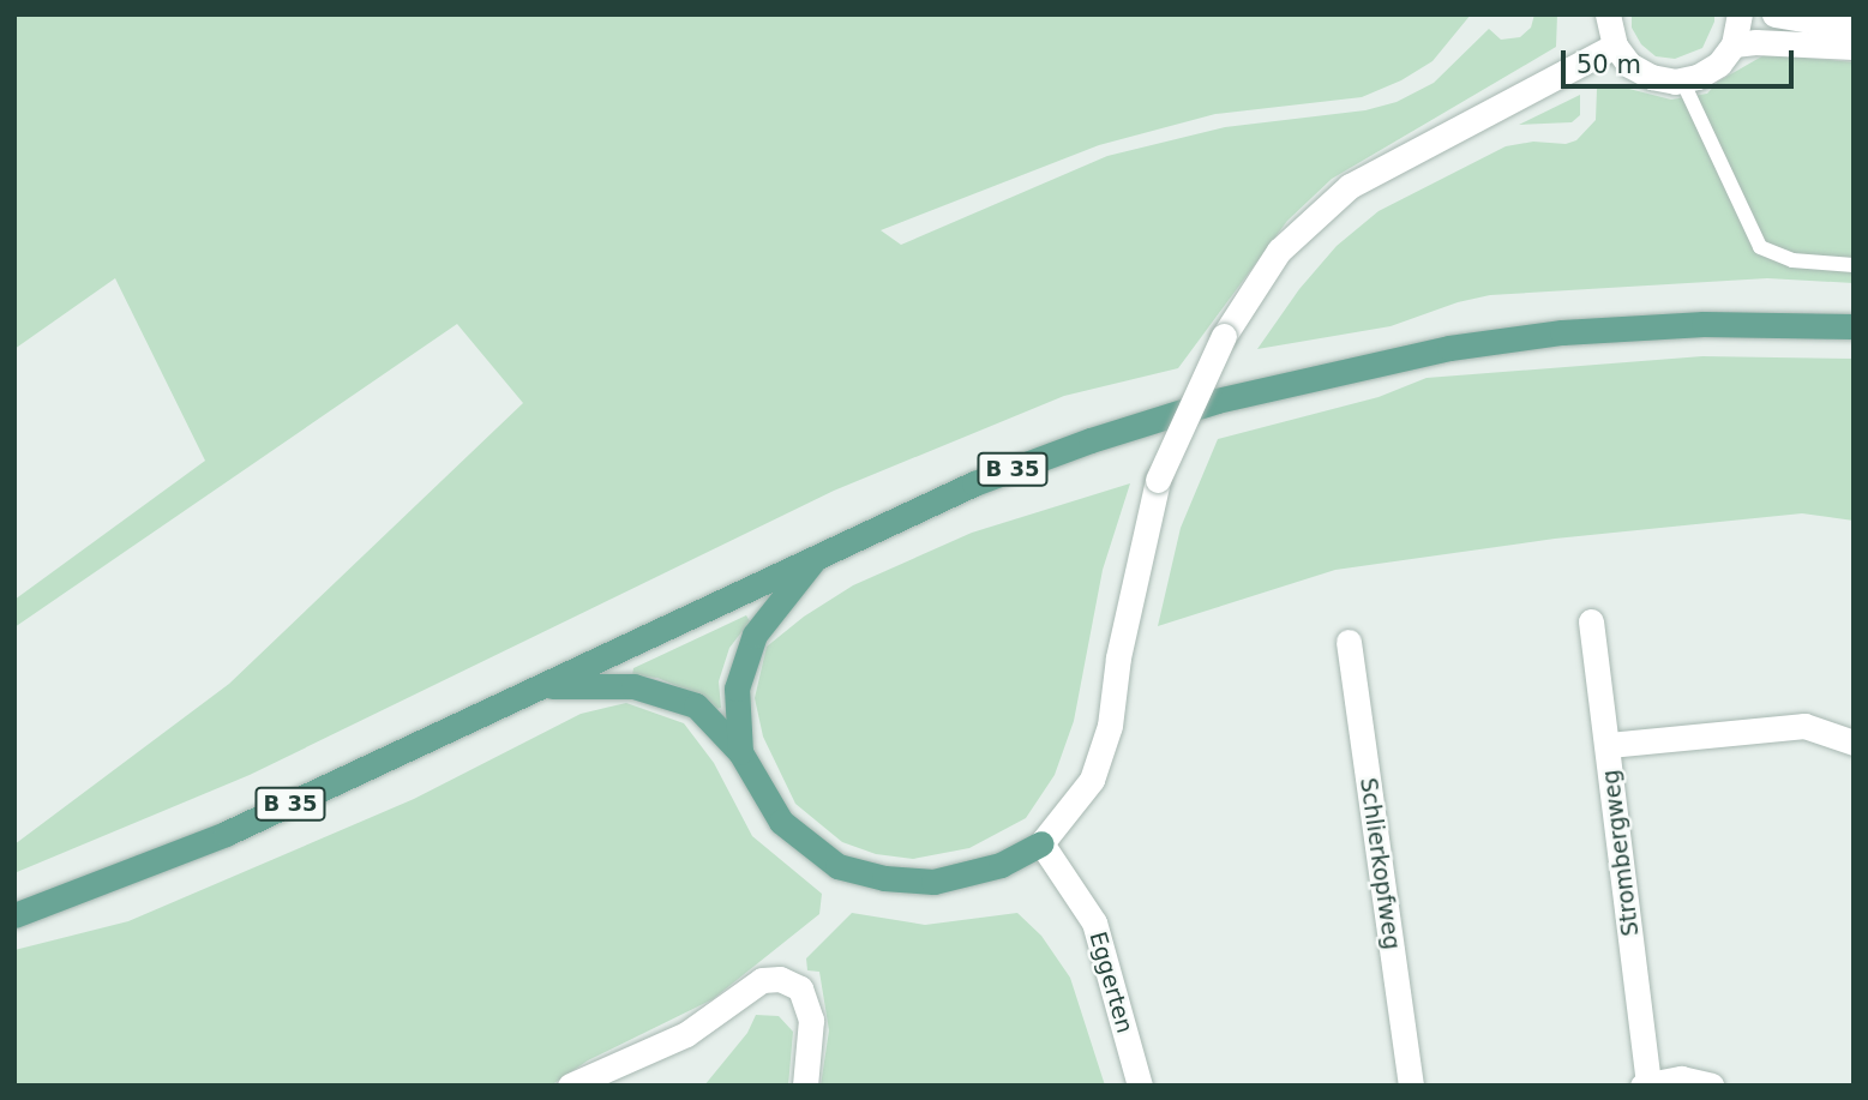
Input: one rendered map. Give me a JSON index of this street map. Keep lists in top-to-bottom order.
{
  "streets": {
    "main road": ["B 35"],
    "street": ["Strombergweg", "Schlierkopfweg", "Eggerten"]
  },
  "scale_bar": "50 m"
}
